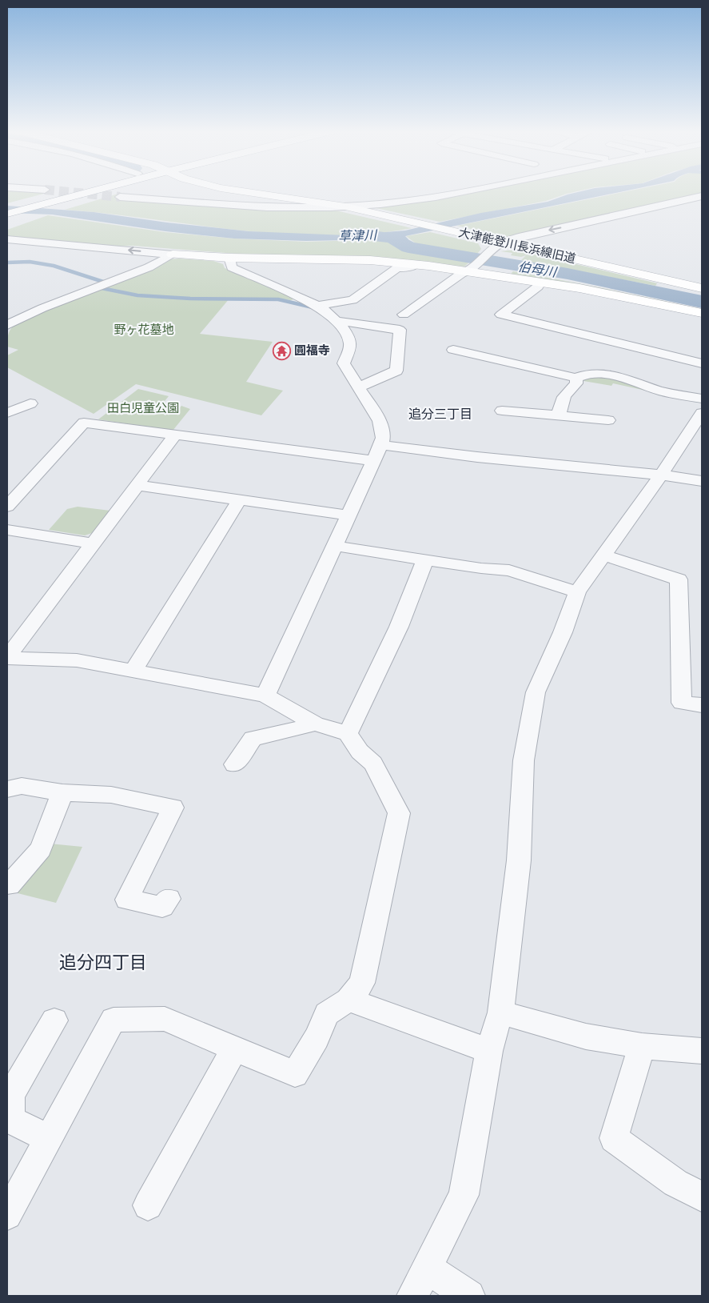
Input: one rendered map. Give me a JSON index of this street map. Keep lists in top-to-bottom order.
{
  "streets": {
    "main road": ["大津能登川長浜線旧道"]
  },
  "districts": ["追分三丁目", "追分四丁目"],
  "water": ["草津川", "伯母川"],
  "parks": ["野ヶ花墓地", "田白児童公園"],
  "places": {
    "temple": ["圓福寺"]
  }
}
